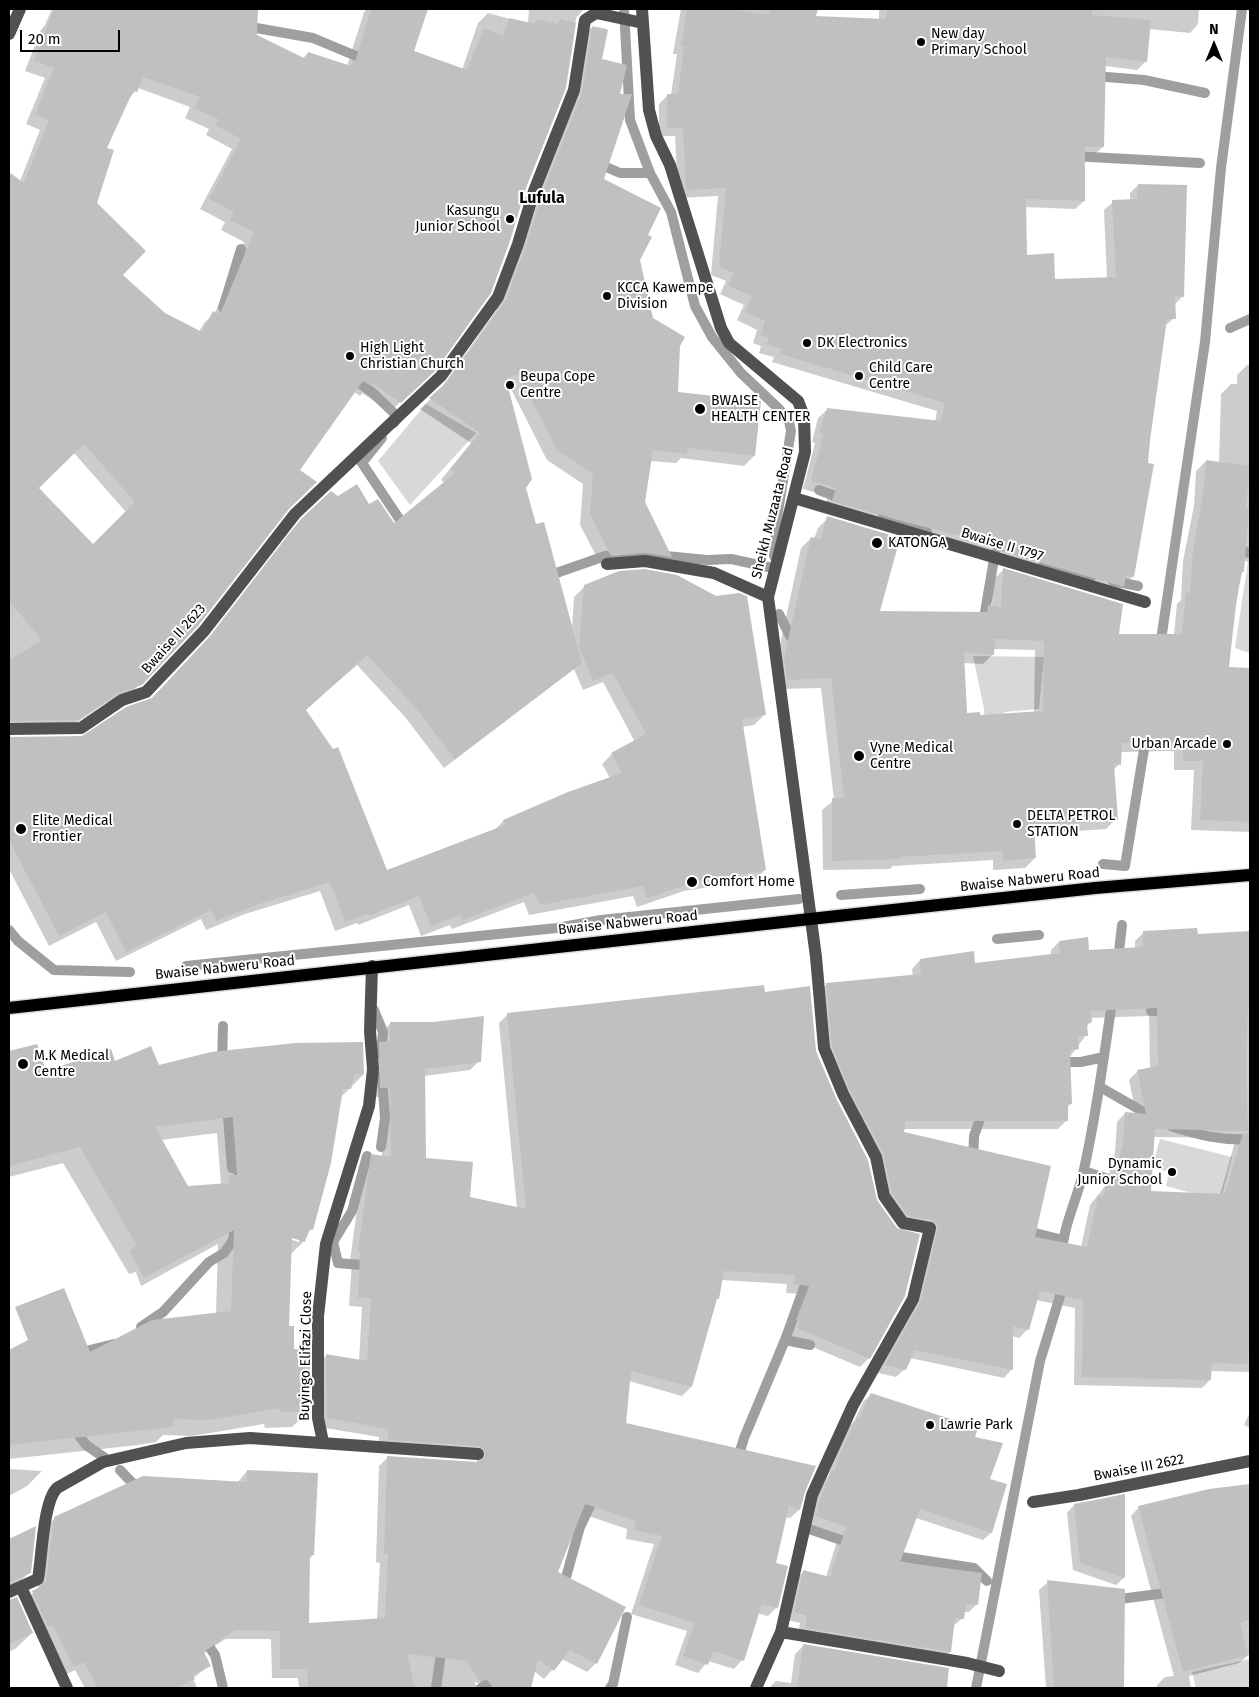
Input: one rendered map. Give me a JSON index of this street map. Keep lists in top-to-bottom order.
{
  "streets": {
    "main road": ["Bwaise Nabweru Road"],
    "street": [
      "Sheikh Muzaata Road",
      "Bwaise II 1797",
      "Bwaise II 2623",
      "Buyingo Elifazi Close",
      "Bwaise III 2622"
    ]
  },
  "crossings": [
    ["Sheikh Muzaata Road", "Bwaise II 1797"],
    ["Sheikh Muzaata Road", "Bwaise II 2623"],
    ["Sheikh Muzaata Road", "Bwaise Nabweru Road"],
    ["Bwaise Nabweru Road", "Buyingo Elifazi Close"]
  ],
  "districts": ["Lufula"],
  "places": [
    "New day Primary School",
    "Kasungu Junior School",
    "KCCA Kawempe Division",
    "DK Electronics",
    "High Light Christian Church",
    "Child Care Centre",
    "Beupa Cope Centre",
    "BWAISE HEALTH CENTER",
    "KATONGA",
    "Urban Arcade",
    "Vyne Medical Centre",
    "DELTA PETROL STATION",
    "Elite Medical Frontier",
    "Comfort Home",
    "M.K Medical Centre",
    "Dynamic Junior School",
    "Lawrie Park"
  ],
  "scale_bar": "20 m",
  "north": "top"
}
